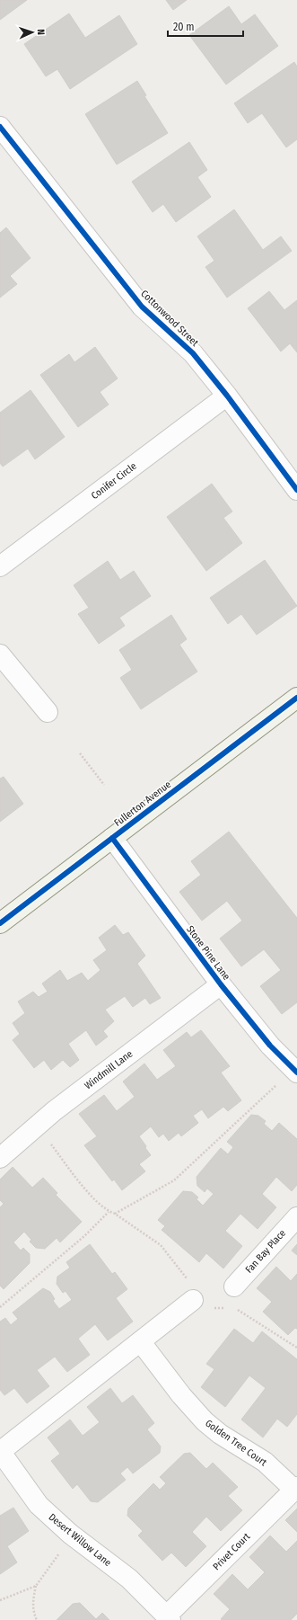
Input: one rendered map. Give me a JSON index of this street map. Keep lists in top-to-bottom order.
{
  "streets": {
    "main road": ["Fullerton Avenue"],
    "street": [
      "Cottonwood Street",
      "Conifer Circle",
      "Stone Pine Lane",
      "Windmill Lane",
      "Fan Bay Place",
      "Golden Tree Court",
      "Desert Willow Lane",
      "Privet Court"
    ]
  },
  "crossings": [
    ["Cottonwood Street", "Conifer Circle"],
    ["Fullerton Avenue", "Stone Pine Lane"],
    ["Stone Pine Lane", "Windmill Lane"],
    ["Golden Tree Court", "Privet Court"],
    ["Desert Willow Lane", "Privet Court"]
  ],
  "scale_bar": "20 m",
  "north": "right"
}
